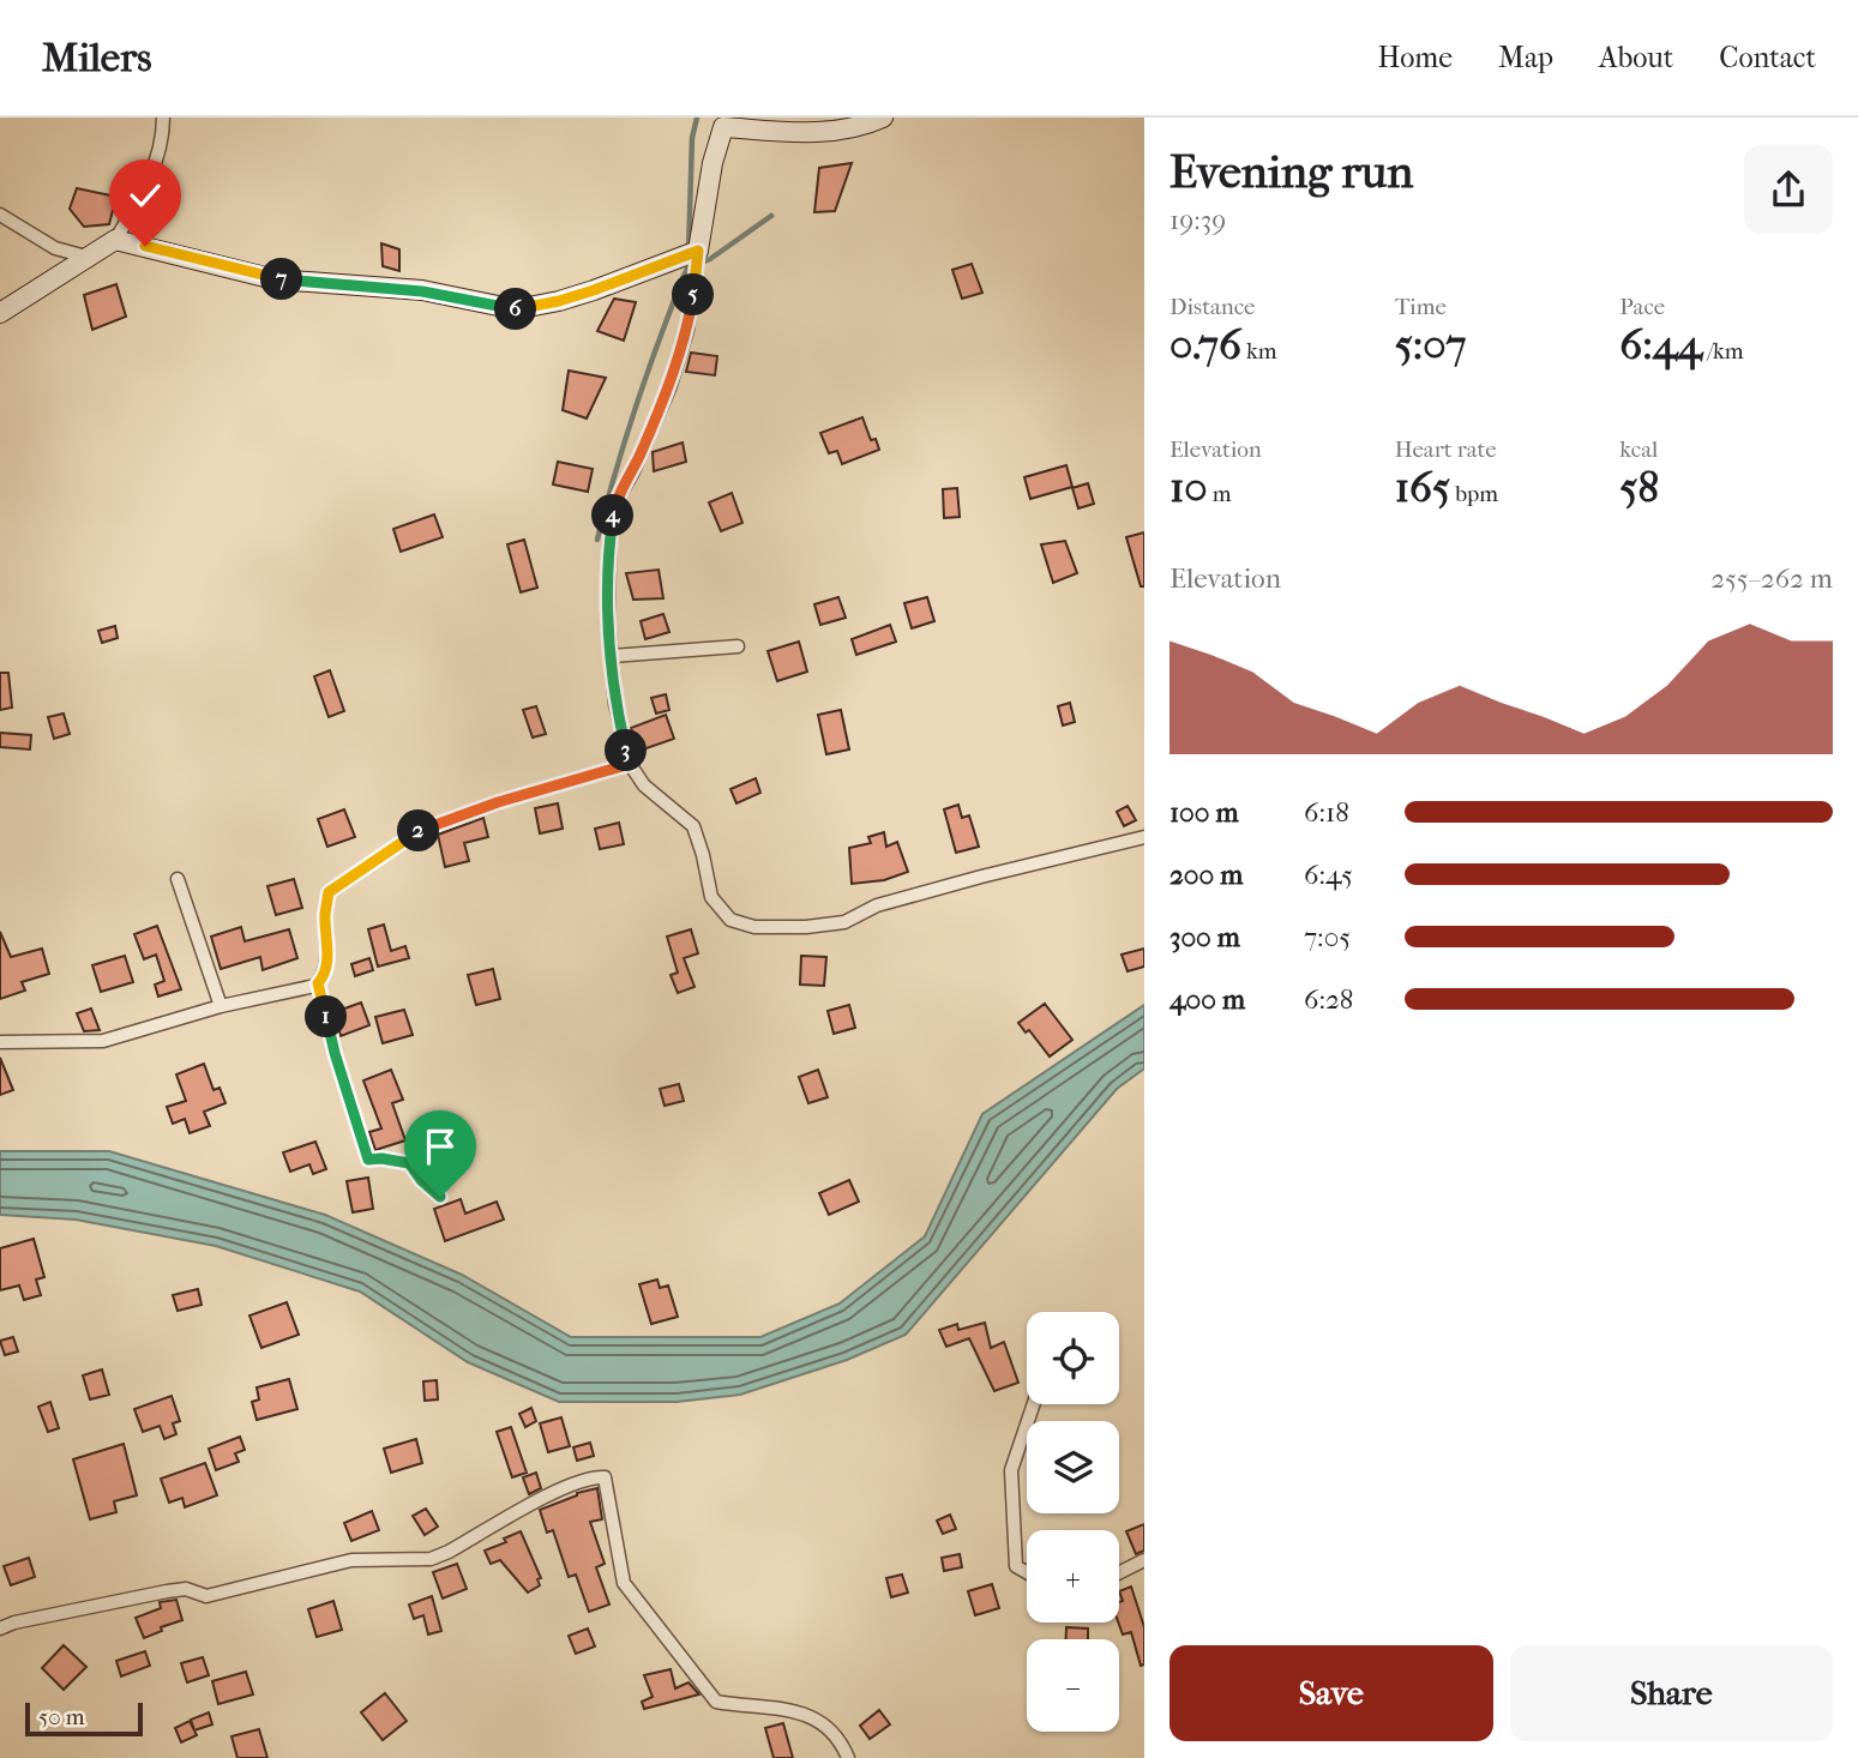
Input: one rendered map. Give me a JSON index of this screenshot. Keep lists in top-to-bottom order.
{
  "scale_bar": "50 m",
  "page": {
    "header": "Milers",
    "nav": [
      "Home",
      "Map",
      "About",
      "Contact"
    ],
    "heading": ["Evening run", "19:39"],
    "pins": [
      "7",
      "5",
      "6",
      "4",
      "3",
      "2",
      "1"
    ],
    "stats": [
      ["Distance", "0.76 km"],
      ["Time", "5:07"],
      ["Pace", "6:44 /km"],
      ["Elevation", "10 m"],
      ["Heart rate", "165 bpm"],
      ["kcal", "58"]
    ],
    "chart": ["Elevation", "255–262 m"],
    "list": [
      {
        "name": "100 m",
        "note": "6:18"
      },
      {
        "name": "200 m",
        "note": "6:45"
      },
      {
        "name": "300 m",
        "note": "7:05"
      },
      {
        "name": "400 m",
        "note": "6:28"
      }
    ],
    "map_buttons": ["+", "−"],
    "buttons": ["Save", "Share"],
    "scale": "50 m"
  }
}
